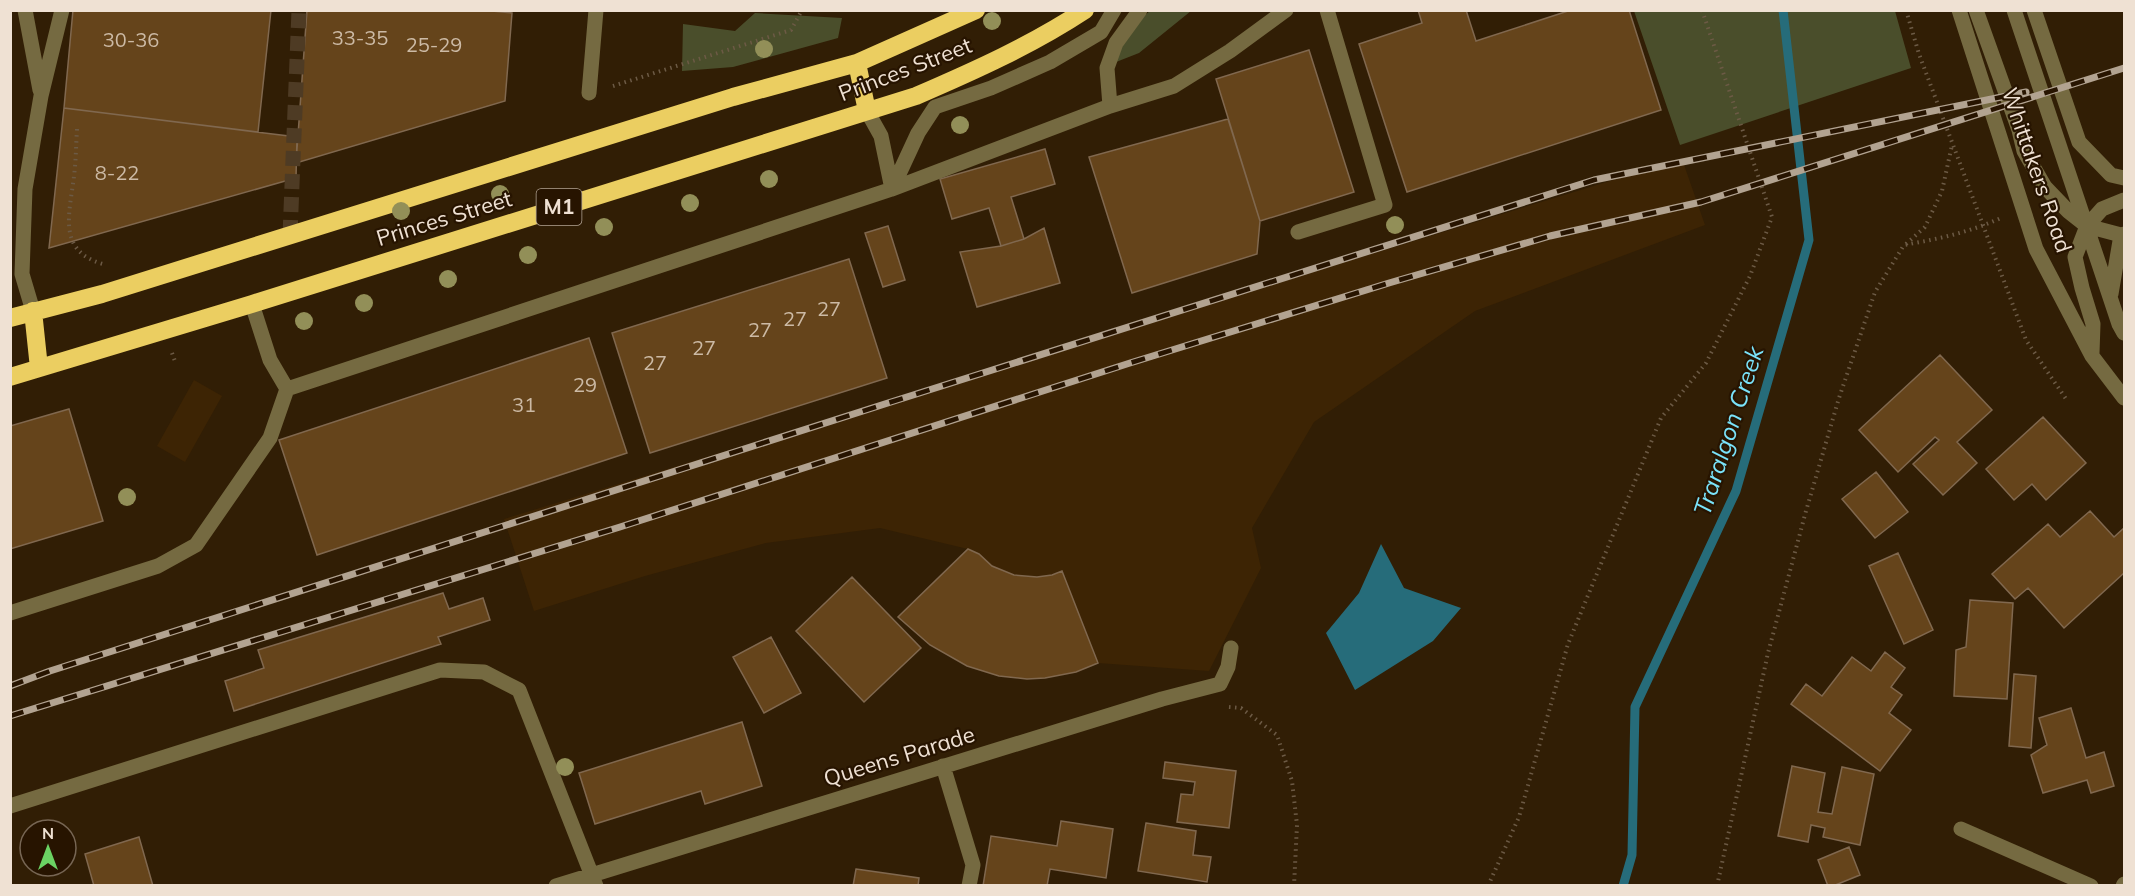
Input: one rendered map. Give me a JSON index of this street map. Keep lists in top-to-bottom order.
{
  "streets": {
    "highway": ["Princes Street", "M1"],
    "street": ["Whittakers Road", "Queens Parade"]
  },
  "water": ["Traralgon Creek"],
  "house_numbers": [
    "33-35",
    "30-36",
    "25-29",
    "8-22",
    "27",
    "27",
    "27",
    "27",
    "27",
    "29",
    "31"
  ],
  "north": "top"
}
